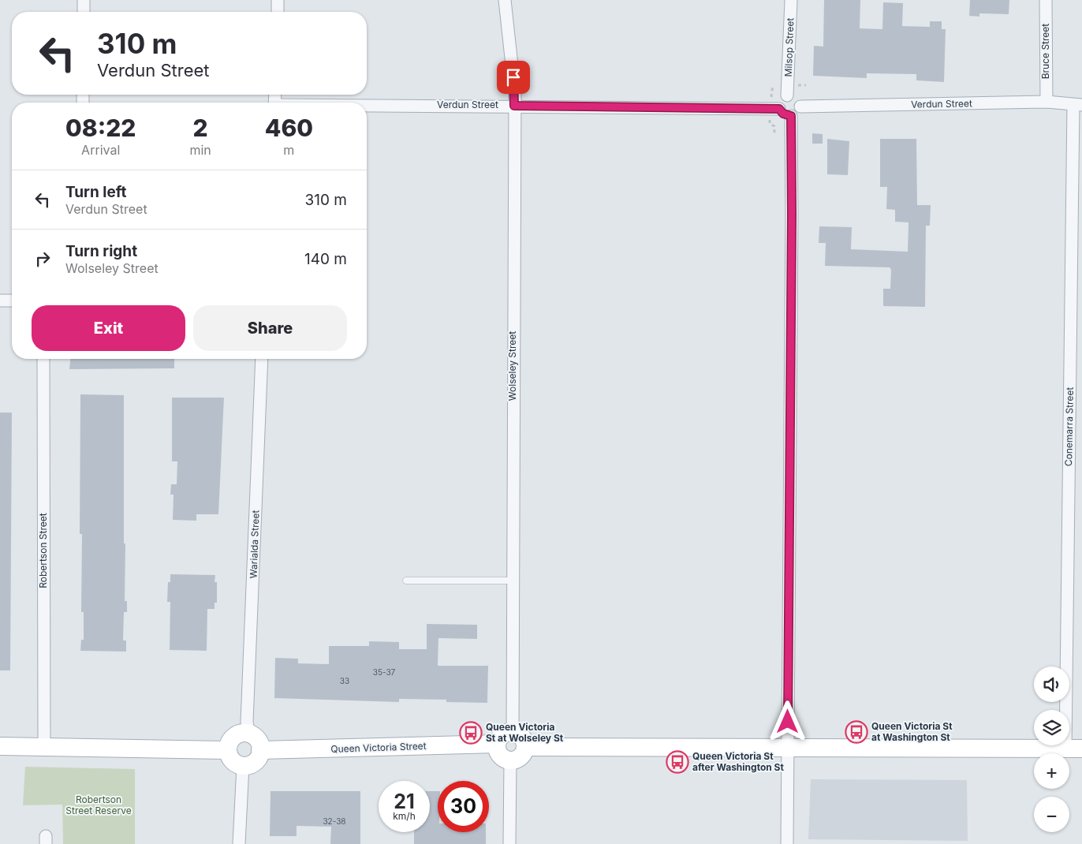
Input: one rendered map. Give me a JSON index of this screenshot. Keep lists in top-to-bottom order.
{
  "streets": {
    "main road": ["Queen Victoria Street"],
    "street": [
      "Milsop Street",
      "Bruce Street",
      "Verdun Street",
      "Wolseley Street",
      "Conemarra Street",
      "Warialda Street",
      "Robertson Street"
    ]
  },
  "crossings": [
    ["Milsop Street", "Verdun Street"],
    ["Bruce Street", "Verdun Street"],
    ["Verdun Street", "Wolseley Street"],
    ["Verdun Street", "Conemarra Street"],
    ["Wolseley Street", "Queen Victoria Street"],
    ["Warialda Street", "Queen Victoria Street"]
  ],
  "parks": ["Robertson Street Reserve"],
  "places": {
    "bus stop": ["Queen Victoria St at Washington St", "Queen Victoria St at Wolseley St", "Queen Victoria St after Washington St"]
  },
  "house_numbers": ["35-37", "33", "32-38"],
  "page": {
    "turn": ["310 m", "Verdun Street"],
    "eta": [
      "08:22",
      "Arrival",
      "2",
      "min",
      "460",
      "m"
    ],
    "list": [
      {
        "name": "Turn left",
        "note": "Verdun Street",
        "value": "310 m"
      },
      {
        "name": "Turn right",
        "note": "Wolseley Street",
        "value": "140 m"
      }
    ],
    "buttons": ["Exit", "Share"],
    "map_buttons": ["+", "−"],
    "speed": "21 km/h",
    "limit": "30"
  }
}
